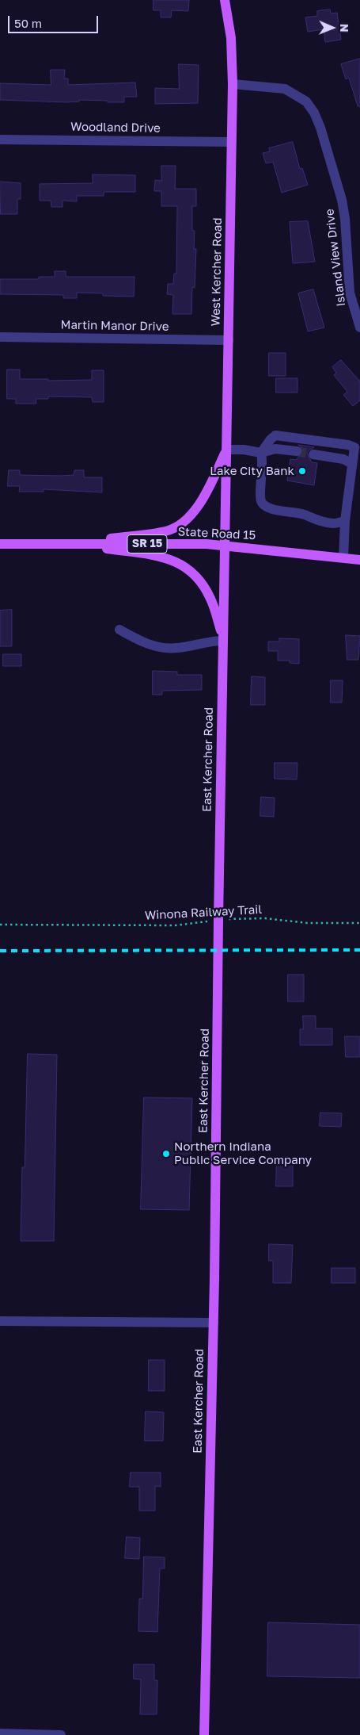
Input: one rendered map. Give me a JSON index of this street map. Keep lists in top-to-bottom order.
{
  "streets": {
    "main road": [
      "West Kercher Road",
      "State Road 15",
      "SR 15",
      "East Kercher Road"
    ],
    "street": ["Woodland Drive", "Island View Drive", "Martin Manor Drive"],
    "path": ["Winona Railway Trail"]
  },
  "crossings": [
    ["Woodland Drive", "West Kercher Road"],
    ["Island View Drive", "West Kercher Road"],
    ["West Kercher Road", "Martin Manor Drive"],
    ["West Kercher Road", "State Road 15"],
    ["West Kercher Road", "East Kercher Road"],
    ["State Road 15", "East Kercher Road"],
    ["East Kercher Road", "Winona Railway Trail"]
  ],
  "places": ["Lake City Bank", "Northern Indiana Public Service Company"],
  "scale_bar": "50 m",
  "north": "right"
}
